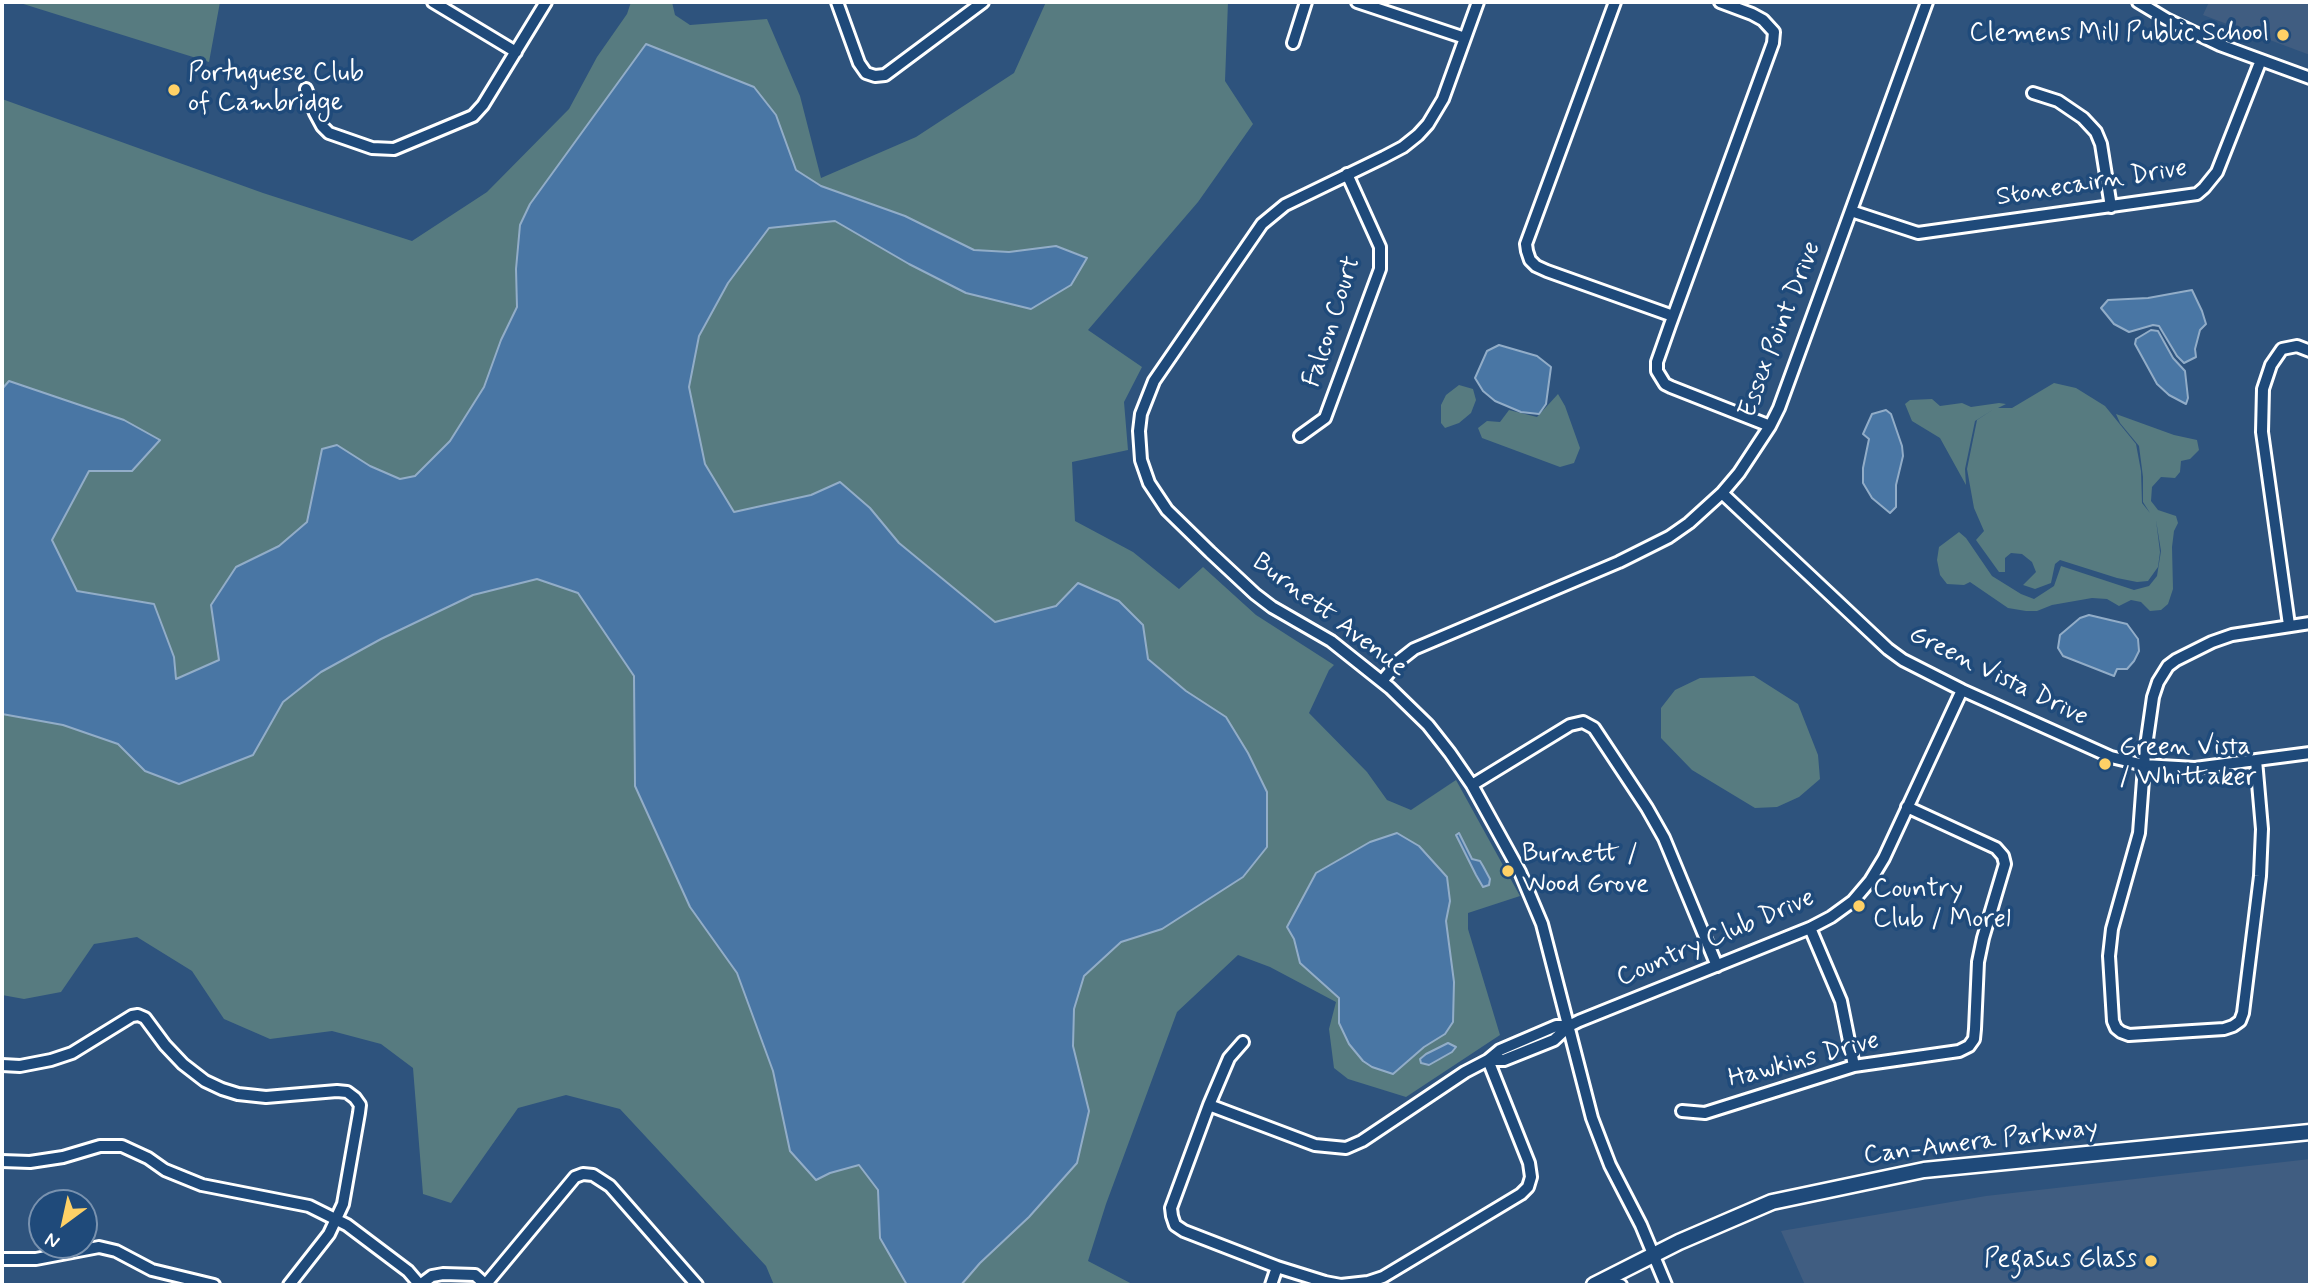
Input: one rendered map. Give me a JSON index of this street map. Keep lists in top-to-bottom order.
{
  "streets": {
    "main road": ["Can-Amera Parkway"],
    "street": [
      "Stonecairn Drive",
      "Falcon Court",
      "Essex Point Drive",
      "Burnett Avenue",
      "Green Vista Drive",
      "Country Club Drive",
      "Hawkins Drive"
    ]
  },
  "crossings": [
    ["Stonecairn Drive", "Essex Point Drive"],
    ["Falcon Court", "Burnett Avenue"],
    ["Essex Point Drive", "Burnett Avenue"],
    ["Essex Point Drive", "Green Vista Drive"],
    ["Burnett Avenue", "Country Club Drive"],
    ["Burnett Avenue", "Can-Amera Parkway"],
    ["Green Vista Drive", "Country Club Drive"],
    ["Country Club Drive", "Hawkins Drive"]
  ],
  "places": [
    "Clemens Mill Public School",
    "Portuguese Club of Cambridge",
    "Green Vista / Whittaker",
    "Burnett / Wood Grove",
    "Country Club / Morel",
    "Pegasus Glass"
  ],
  "north": "bottom left"
}
